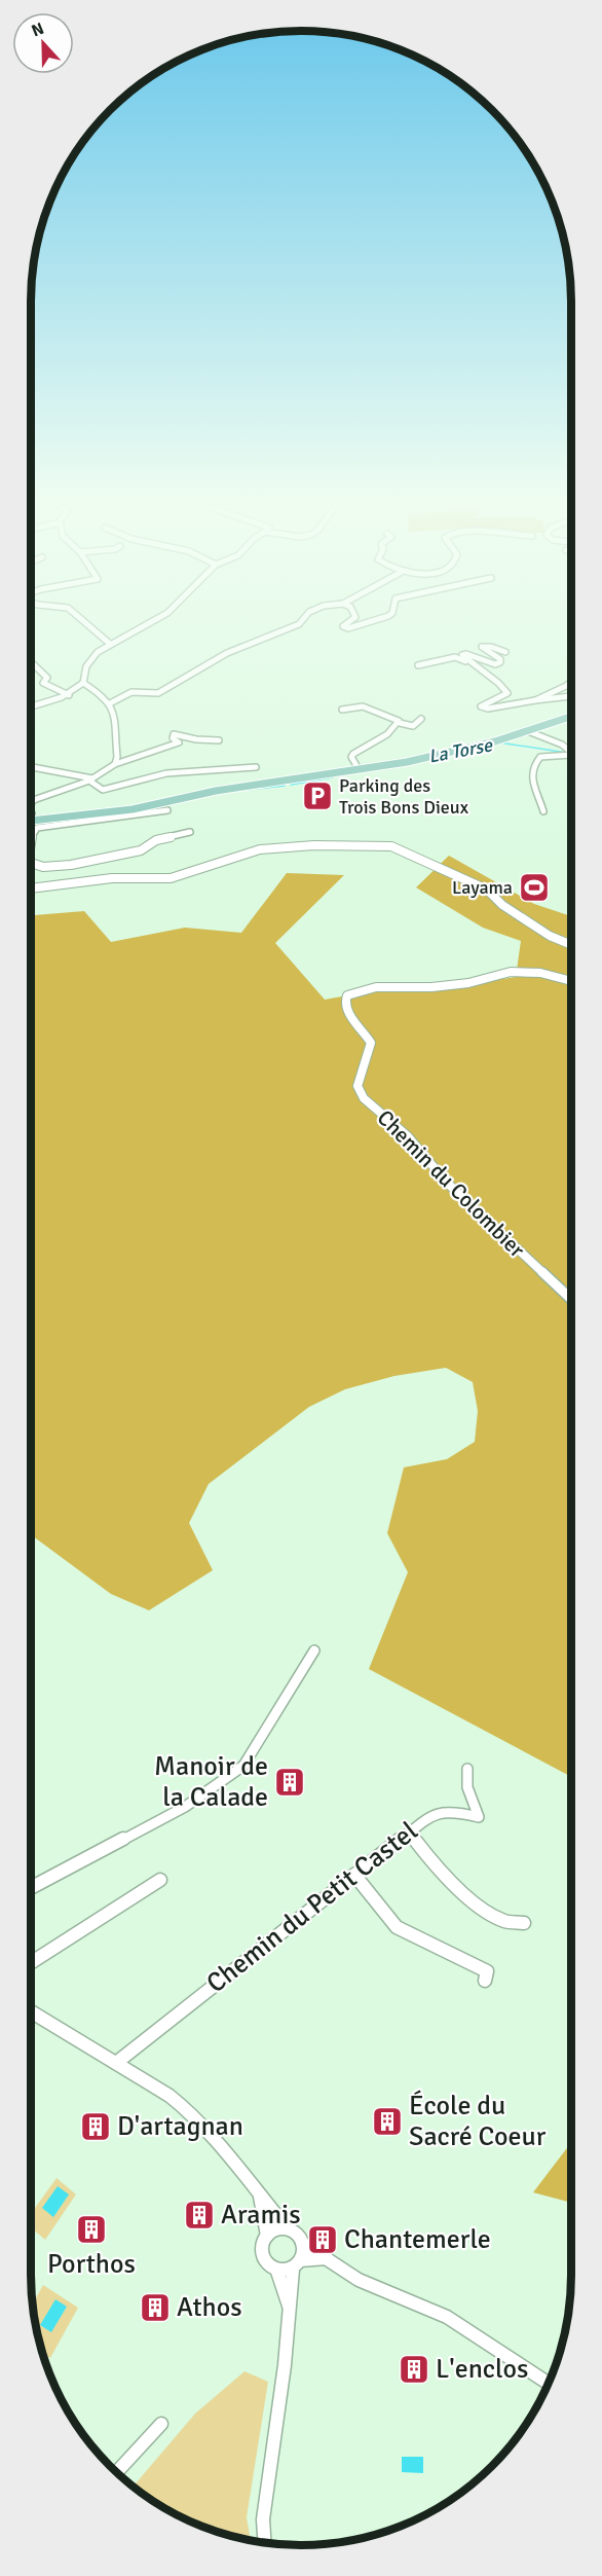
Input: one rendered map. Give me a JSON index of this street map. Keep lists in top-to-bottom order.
{
  "streets": {
    "street": ["Chemin du Colombier", "Chemin du Petit Castel"]
  },
  "water": ["La Torse"],
  "places": {
    "parking": ["Parking des Trois Bons Dieux"],
    "sports": ["Layama"],
    "building": [
      "Manoir de la Calade",
      "École du Sacré Coeur",
      "D'artagnan",
      "Aramis",
      "Porthos",
      "Chantemerle",
      "Athos",
      "L'enclos"
    ]
  },
  "north": "top"
}
